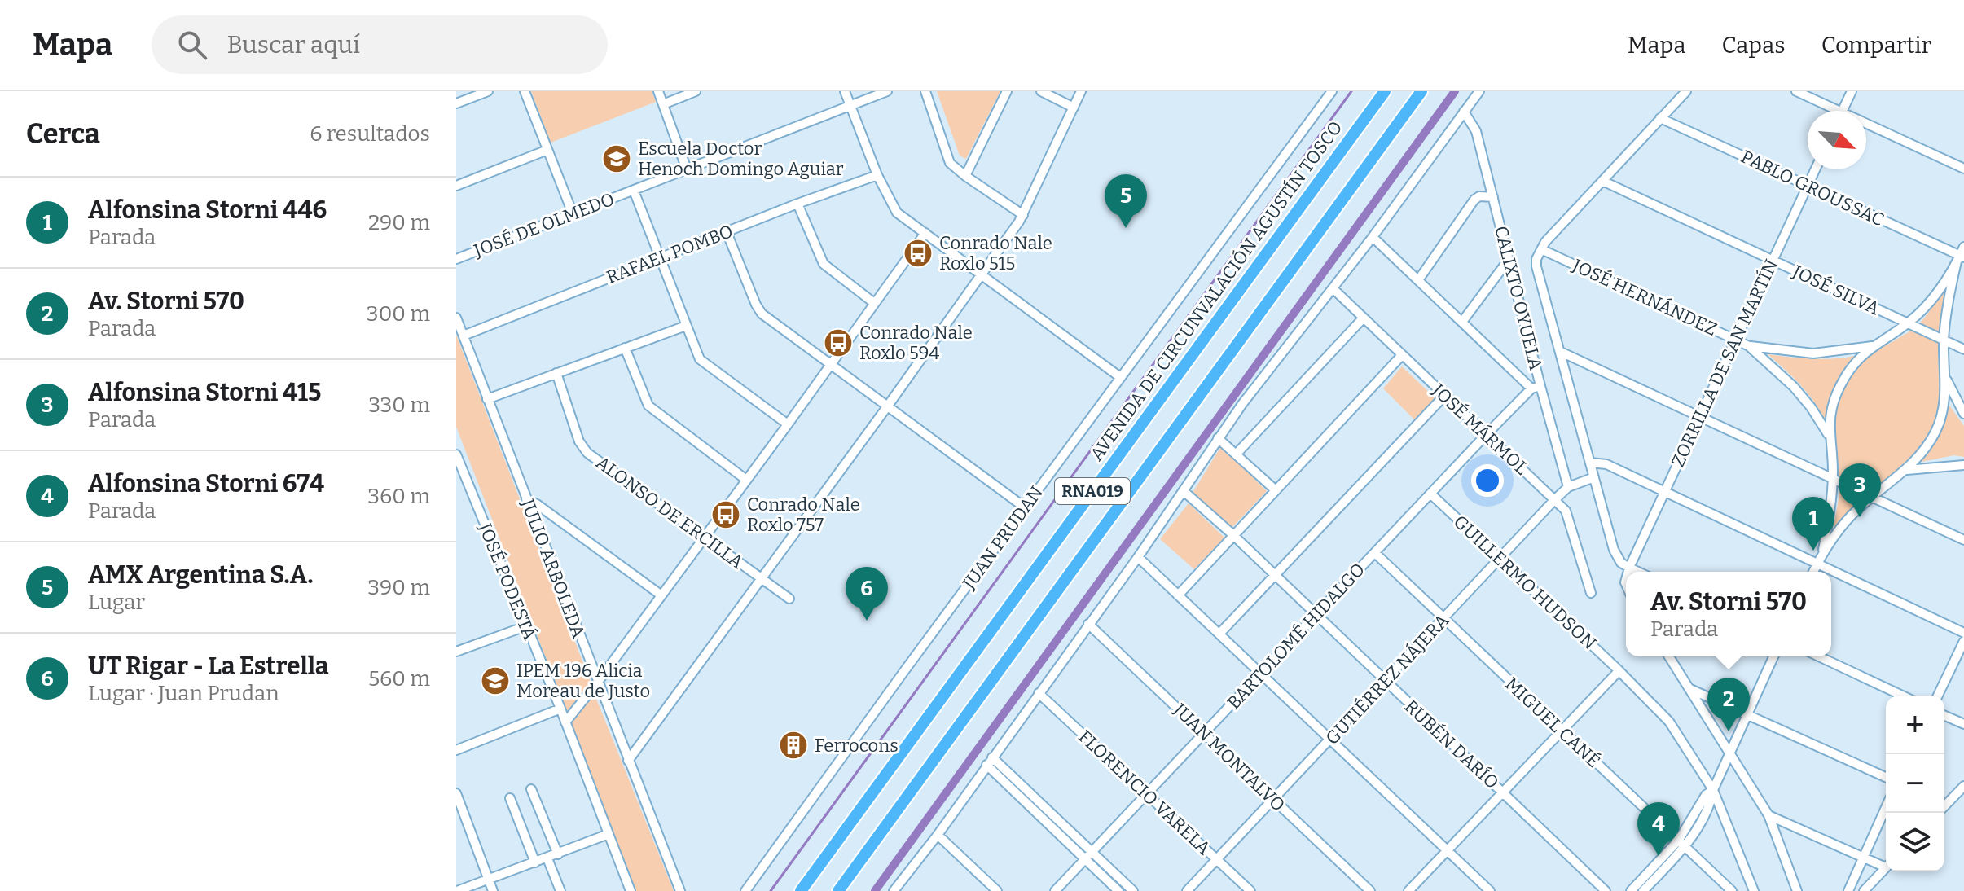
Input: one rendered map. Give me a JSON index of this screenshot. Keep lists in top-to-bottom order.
{
  "streets": {
    "highway": ["AVENIDA DE CIRCUNVALACIÓN AGUSTÍN TOSCO", "RNA019"],
    "street": [
      "PABLO GROUSSAC",
      "JOSÉ DE OLMEDO",
      "RAFAEL POMBO",
      "JOSÉ SILVA",
      "JOSÉ HERNÁNDEZ",
      "CALIXTO OYUELA",
      "ZORRILLA DE SAN MARTÍN",
      "JOSÉ MÁRMOL",
      "ALONSO DE ERCILLA",
      "JUAN PRUDAN",
      "JULIO ARBOLEDA",
      "JOSÉ PODESTÁ",
      "GUILLERMO HUDSON",
      "BARTOLOMÉ HIDALGO",
      "GUTIÉRREZ NÁJERA",
      "MIGUEL CANÉ",
      "RUBÉN DARÍO",
      "JUAN MONTALVO",
      "FLORENCIO VARELA"
    ]
  },
  "crossings": [
    ["PABLO GROUSSAC", "ZORRILLA DE SAN MARTÍN"],
    ["RAFAEL POMBO", "JULIO ARBOLEDA"],
    ["JOSÉ SILVA", "ZORRILLA DE SAN MARTÍN"],
    ["JOSÉ HERNÁNDEZ", "CALIXTO OYUELA"],
    ["JOSÉ HERNÁNDEZ", "ZORRILLA DE SAN MARTÍN"],
    ["CALIXTO OYUELA", "ZORRILLA DE SAN MARTÍN"],
    ["CALIXTO OYUELA", "BARTOLOMÉ HIDALGO"],
    ["CALIXTO OYUELA", "GUTIÉRREZ NÁJERA"],
    ["JOSÉ MÁRMOL", "BARTOLOMÉ HIDALGO"],
    ["JOSÉ MÁRMOL", "GUTIÉRREZ NÁJERA"],
    ["GUILLERMO HUDSON", "BARTOLOMÉ HIDALGO"],
    ["GUILLERMO HUDSON", "GUTIÉRREZ NÁJERA"],
    ["BARTOLOMÉ HIDALGO", "MIGUEL CANÉ"],
    ["BARTOLOMÉ HIDALGO", "RUBÉN DARÍO"],
    ["BARTOLOMÉ HIDALGO", "JUAN MONTALVO"],
    ["BARTOLOMÉ HIDALGO", "FLORENCIO VARELA"],
    ["GUTIÉRREZ NÁJERA", "MIGUEL CANÉ"],
    ["GUTIÉRREZ NÁJERA", "RUBÉN DARÍO"],
    ["GUTIÉRREZ NÁJERA", "JUAN MONTALVO"],
    ["GUTIÉRREZ NÁJERA", "FLORENCIO VARELA"]
  ],
  "places": {
    "school or university": ["Escuela Doctor Henoch Domingo Aguiar", "IPEM 196 Alicia Moreau de Justo"],
    "bus stop": ["Conrado Nale Roxlo 515", "Conrado Nale Roxlo 594", "Conrado Nale Roxlo 757"],
    "building": ["Ferrocons"]
  },
  "north": "bottom right",
  "page": {
    "header": "Mapa",
    "search": "Buscar aquí",
    "nav": ["Mapa", "Capas", "Compartir"],
    "heading": ["Cerca", "6 resultados"],
    "pins": [
      "5",
      "3",
      "1",
      "6",
      "2",
      "4"
    ],
    "list": [
      {
        "mark": "1",
        "name": "Alfonsina Storni 446",
        "note": "Parada",
        "value": "290 m"
      },
      {
        "mark": "2",
        "name": "Av. Storni 570",
        "note": "Parada",
        "value": "300 m"
      },
      {
        "mark": "3",
        "name": "Alfonsina Storni 415",
        "note": "Parada",
        "value": "330 m"
      },
      {
        "mark": "4",
        "name": "Alfonsina Storni 674",
        "note": "Parada",
        "value": "360 m"
      },
      {
        "mark": "5",
        "name": "AMX Argentina S.A.",
        "note": "Lugar",
        "value": "390 m"
      },
      {
        "mark": "6",
        "name": "UT Rigar - La Estrella",
        "note": "Lugar · Juan Prudan",
        "value": "560 m"
      }
    ],
    "popup": ["Av. Storni 570", "Parada"],
    "map_buttons": ["+", "−"]
  }
}
